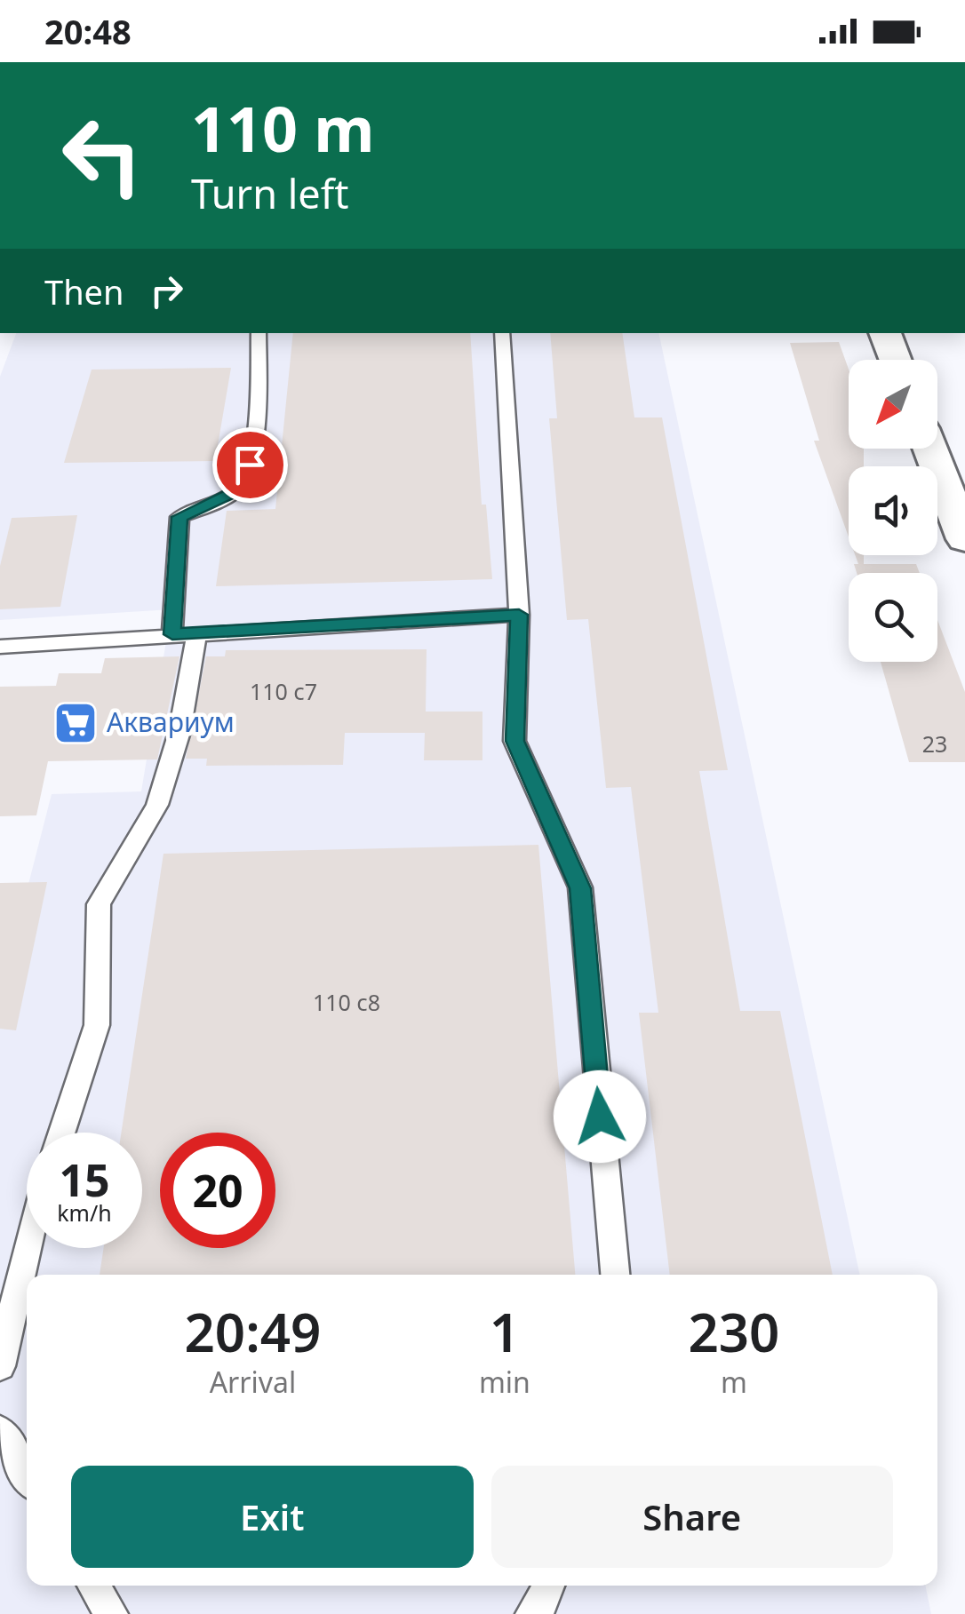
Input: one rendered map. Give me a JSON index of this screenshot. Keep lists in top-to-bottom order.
{
  "places": {
    "supermarket": ["Аквариум"]
  },
  "house_numbers": ["110 с7", "23", "110 с8"],
  "north": "bottom left",
  "page": {
    "status": "20:48",
    "turn": ["110 m", "Turn left"],
    "then": "Then",
    "speed": "15 km/h",
    "limit": "20",
    "eta": [
      "20:49",
      "Arrival",
      "1",
      "min",
      "230",
      "m"
    ],
    "buttons": ["Exit", "Share"]
  }
}
